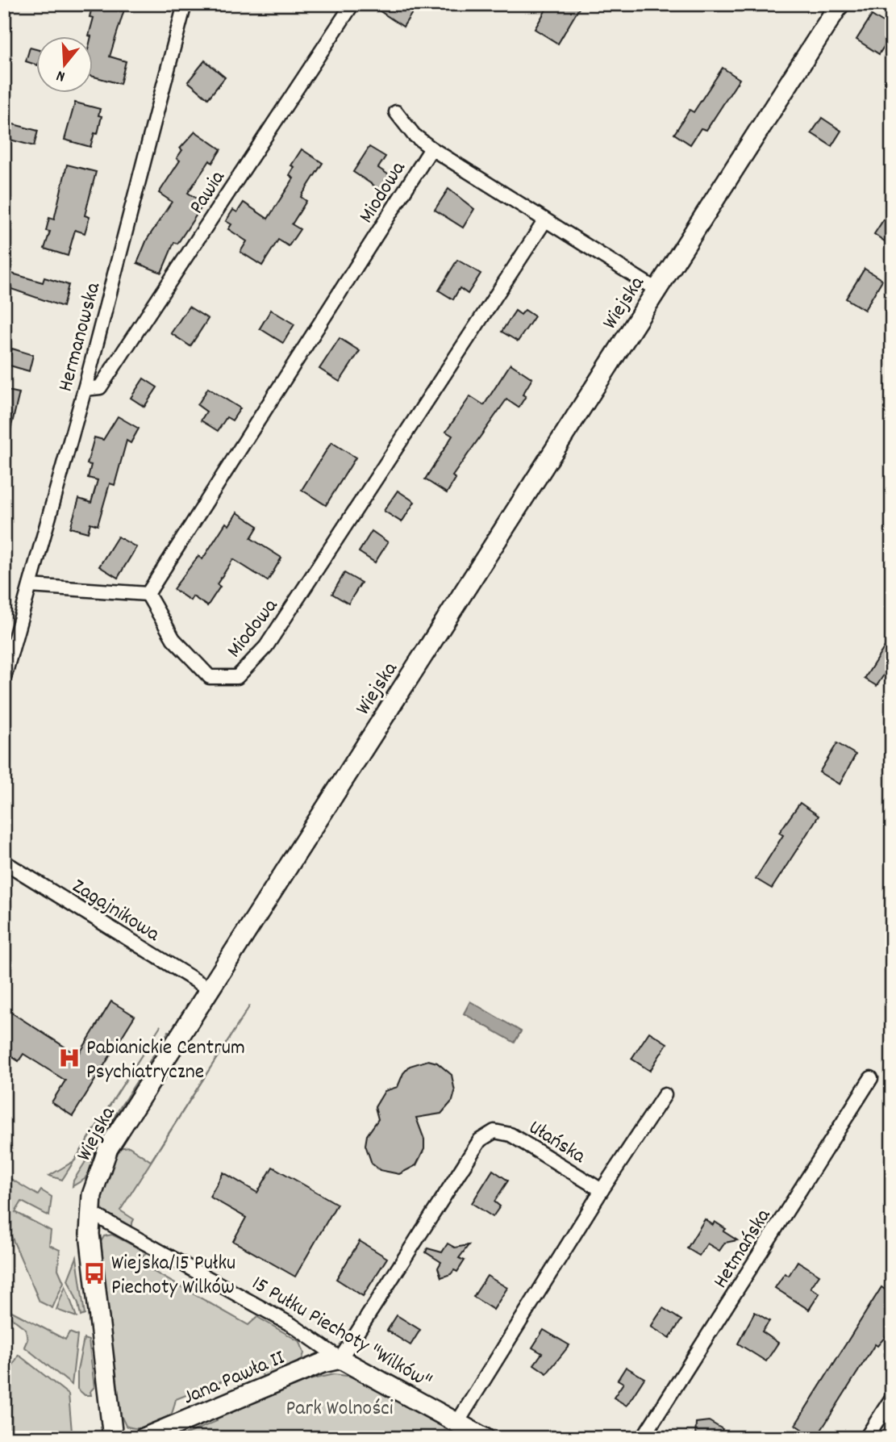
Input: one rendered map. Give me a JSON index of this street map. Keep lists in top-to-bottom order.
{
  "streets": {
    "street": [
      "Pawia",
      "Miodowa",
      "Wiejska",
      "Hermanowska",
      "Zagajnikowa",
      "Ułańska",
      "Hetmańska",
      "15 Pułku Piechoty \"Wilków\"",
      "Jana Pawła II"
    ]
  },
  "crossings": [
    ["Pawia", "Hermanowska"],
    ["Miodowa", "Wiejska"],
    ["Wiejska", "Zagajnikowa"],
    ["Wiejska", "15 Pułku Piechoty \"Wilków\""],
    ["Ułańska", "15 Pułku Piechoty \"Wilków\""],
    ["Ułańska", "Jana Pawła II"],
    ["15 Pułku Piechoty \"Wilków\"", "Jana Pawła II"]
  ],
  "parks": ["Park Wolności"],
  "places": {
    "hospital": ["Pabianickie Centrum Psychiatryczne"],
    "bus stop": ["Wiejska/15 Pułku Piechoty Wilków"]
  },
  "north": "bottom"
}
